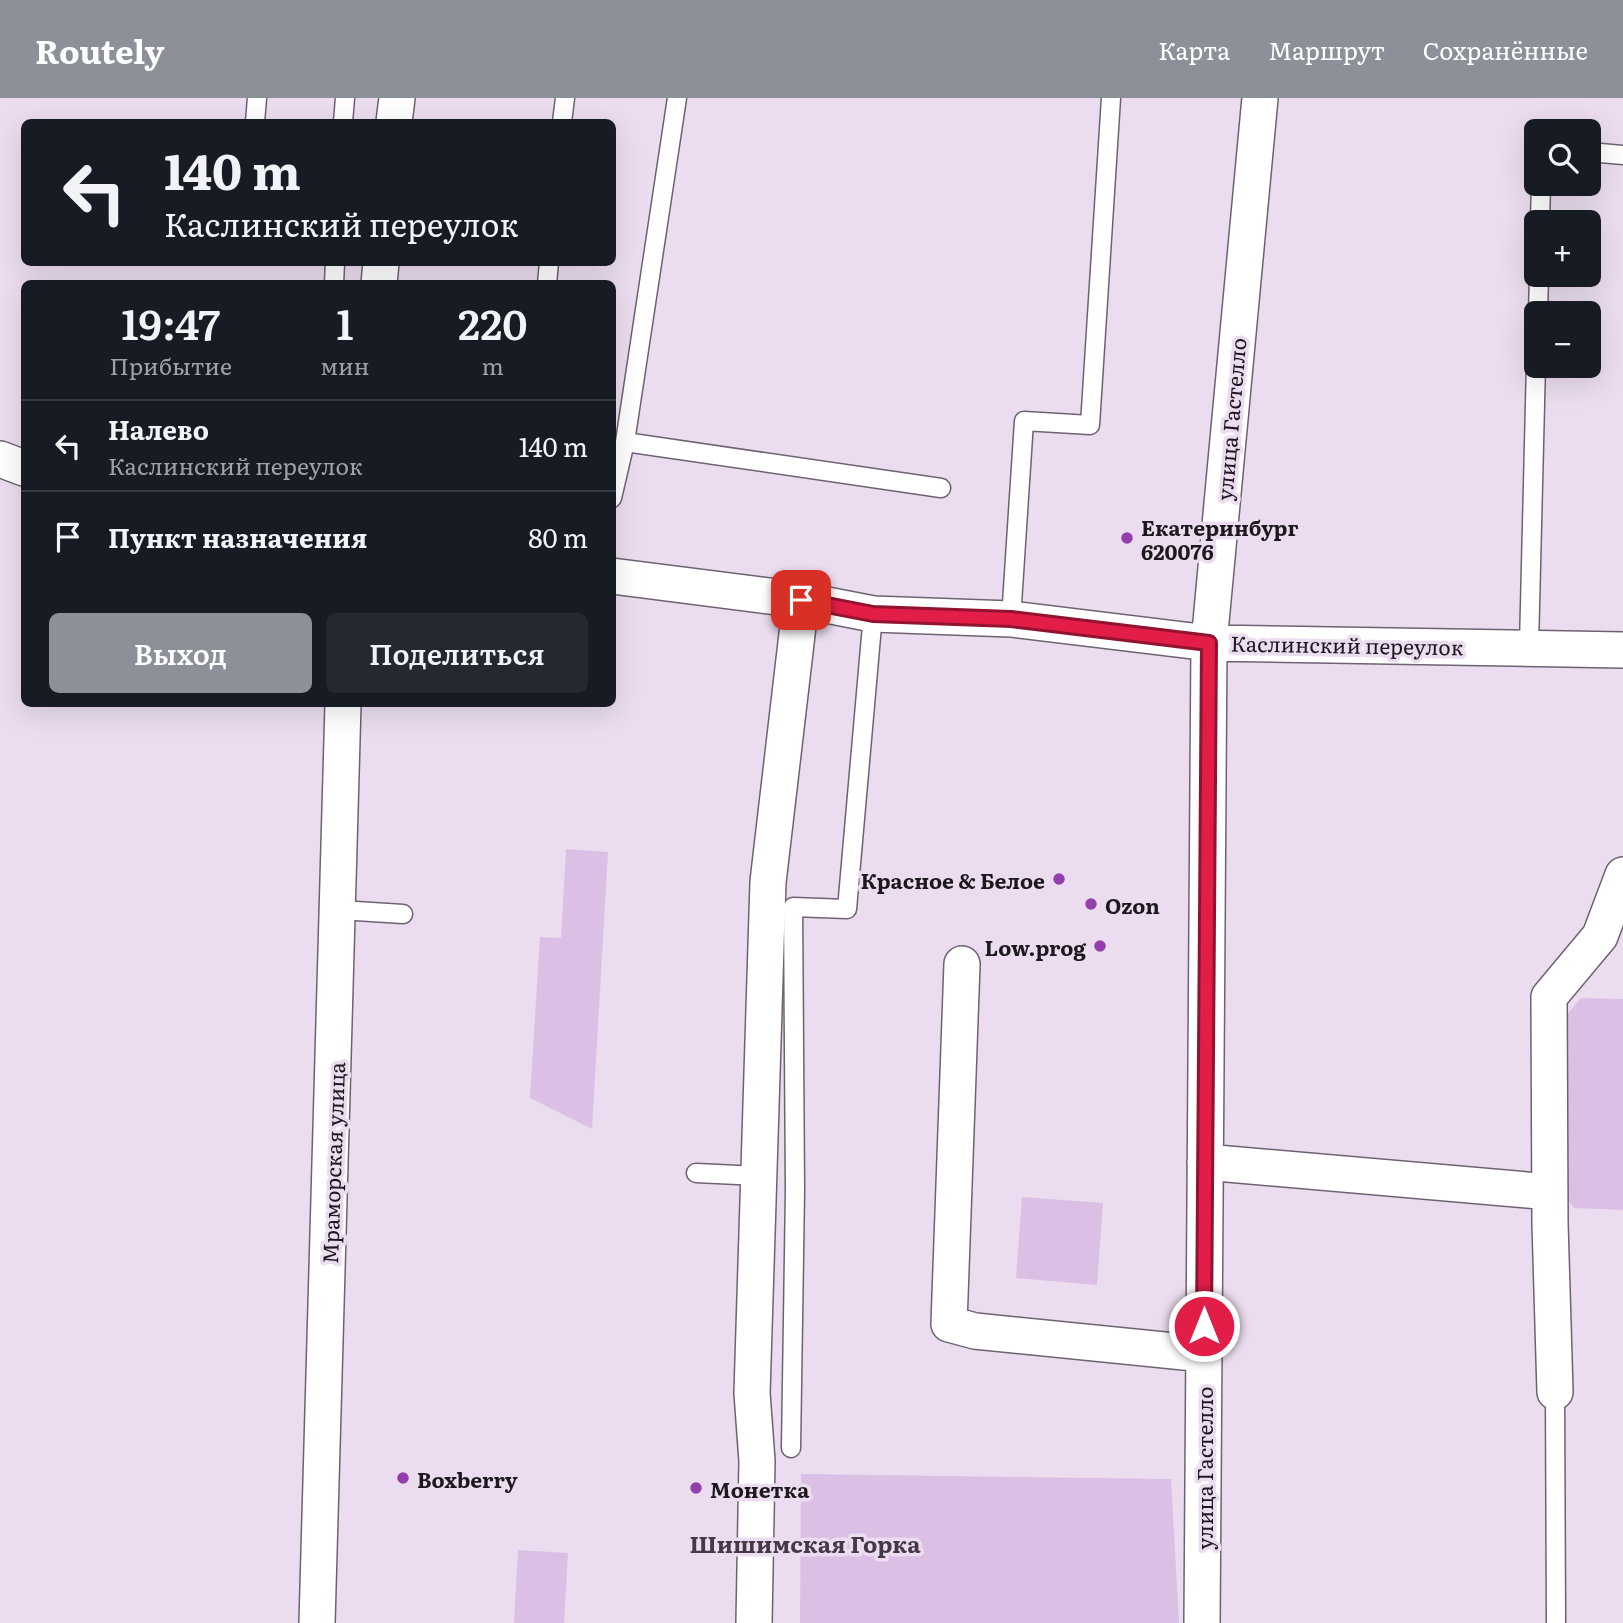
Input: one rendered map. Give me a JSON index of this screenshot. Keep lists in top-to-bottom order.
{
  "streets": {
    "street": ["улица Гастелло", "Каслинский переулок", "Мраморская улица"]
  },
  "crossings": [
    ["улица Гастелло", "Каслинский переулок"]
  ],
  "districts": ["Шишимская Горка"],
  "places": [
    "Екатеринбург 620076",
    "Красное & Белое",
    "Ozon",
    "Low.prog",
    "Boxberry",
    "Монетка"
  ],
  "page": {
    "header": "Routely",
    "nav": ["Карта", "Маршрут", "Сохранённые"],
    "map_buttons": ["+", "−"],
    "turn": ["140 m", "Каслинский переулок"],
    "eta": [
      "19:47",
      "Прибытие",
      "1",
      "мин",
      "220",
      "m"
    ],
    "list": [
      {
        "name": "Налево",
        "note": "Каслинский переулок",
        "value": "140 m"
      },
      {
        "name": "Пункт назначения",
        "value": "80 m"
      }
    ],
    "buttons": ["Выход", "Поделиться"]
  }
}
